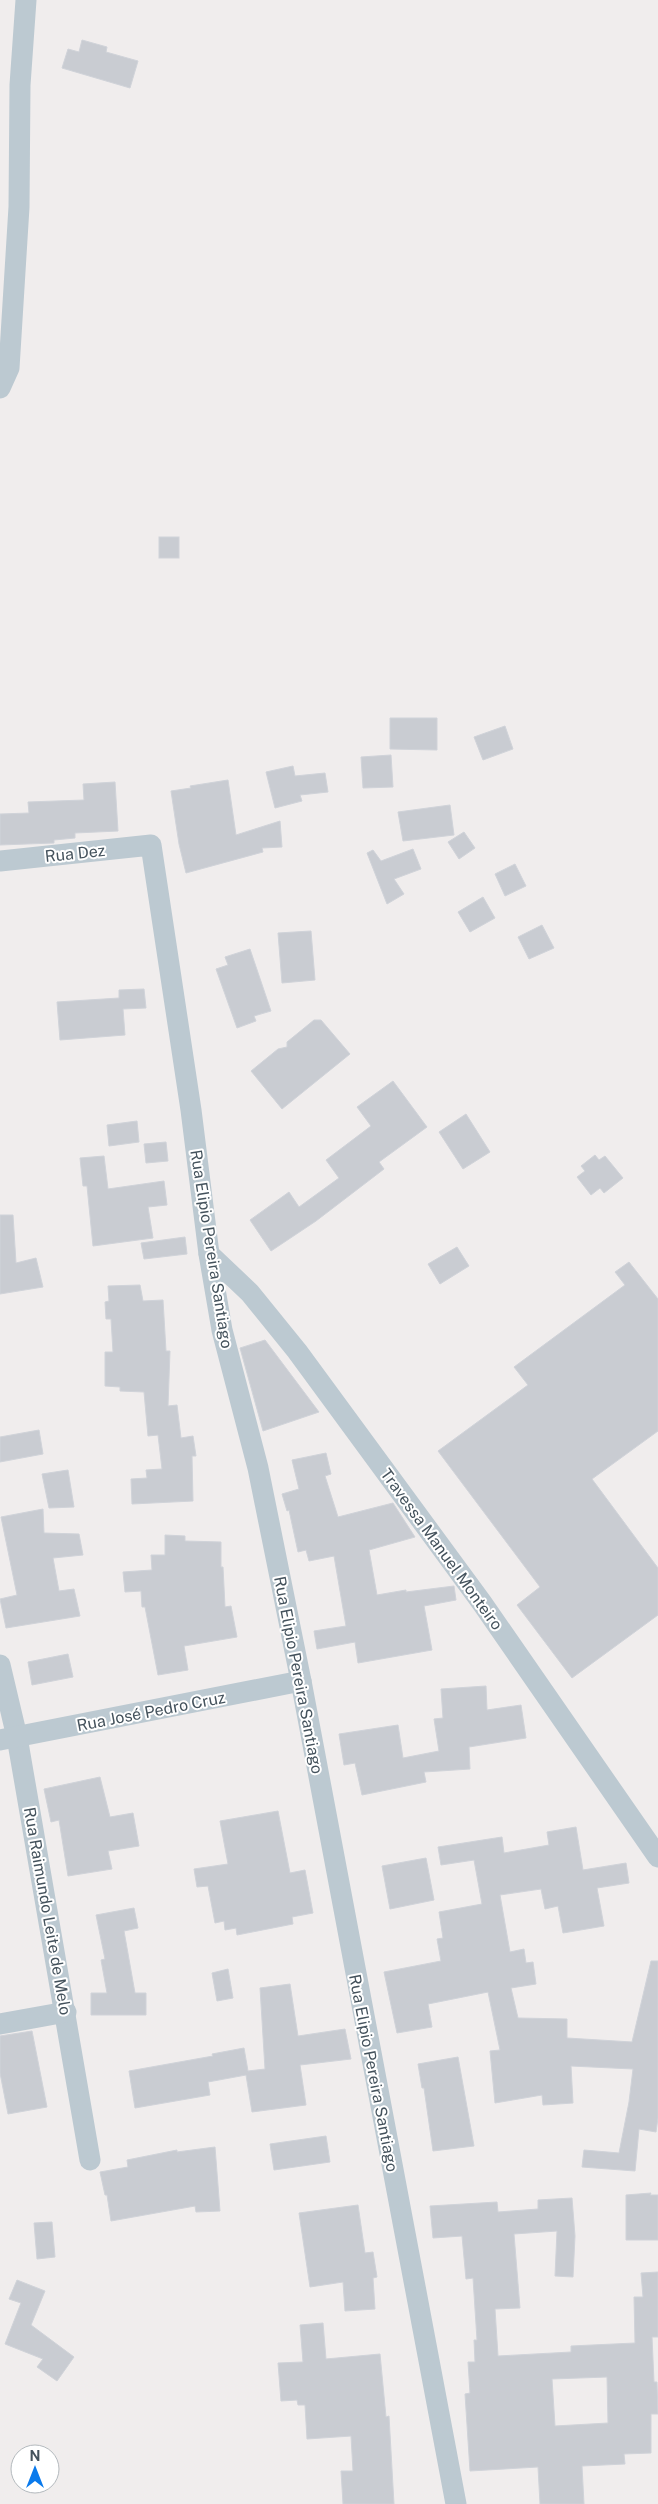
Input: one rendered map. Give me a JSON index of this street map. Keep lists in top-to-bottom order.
{
  "streets": {
    "street": [
      "Rua Dez",
      "Rua Elipio Pereira Santiago",
      "Travessa Manuel Monteiro",
      "Rua José Pedro Cruz",
      "Rua Raimundo Leite de Melo"
    ]
  },
  "crossings": [
    ["Rua Dez", "Rua Elipio Pereira Santiago"],
    ["Rua Elipio Pereira Santiago", "Travessa Manuel Monteiro"],
    ["Rua Elipio Pereira Santiago", "Rua José Pedro Cruz"],
    ["Rua José Pedro Cruz", "Rua Raimundo Leite de Melo"]
  ],
  "north": "top"
}
